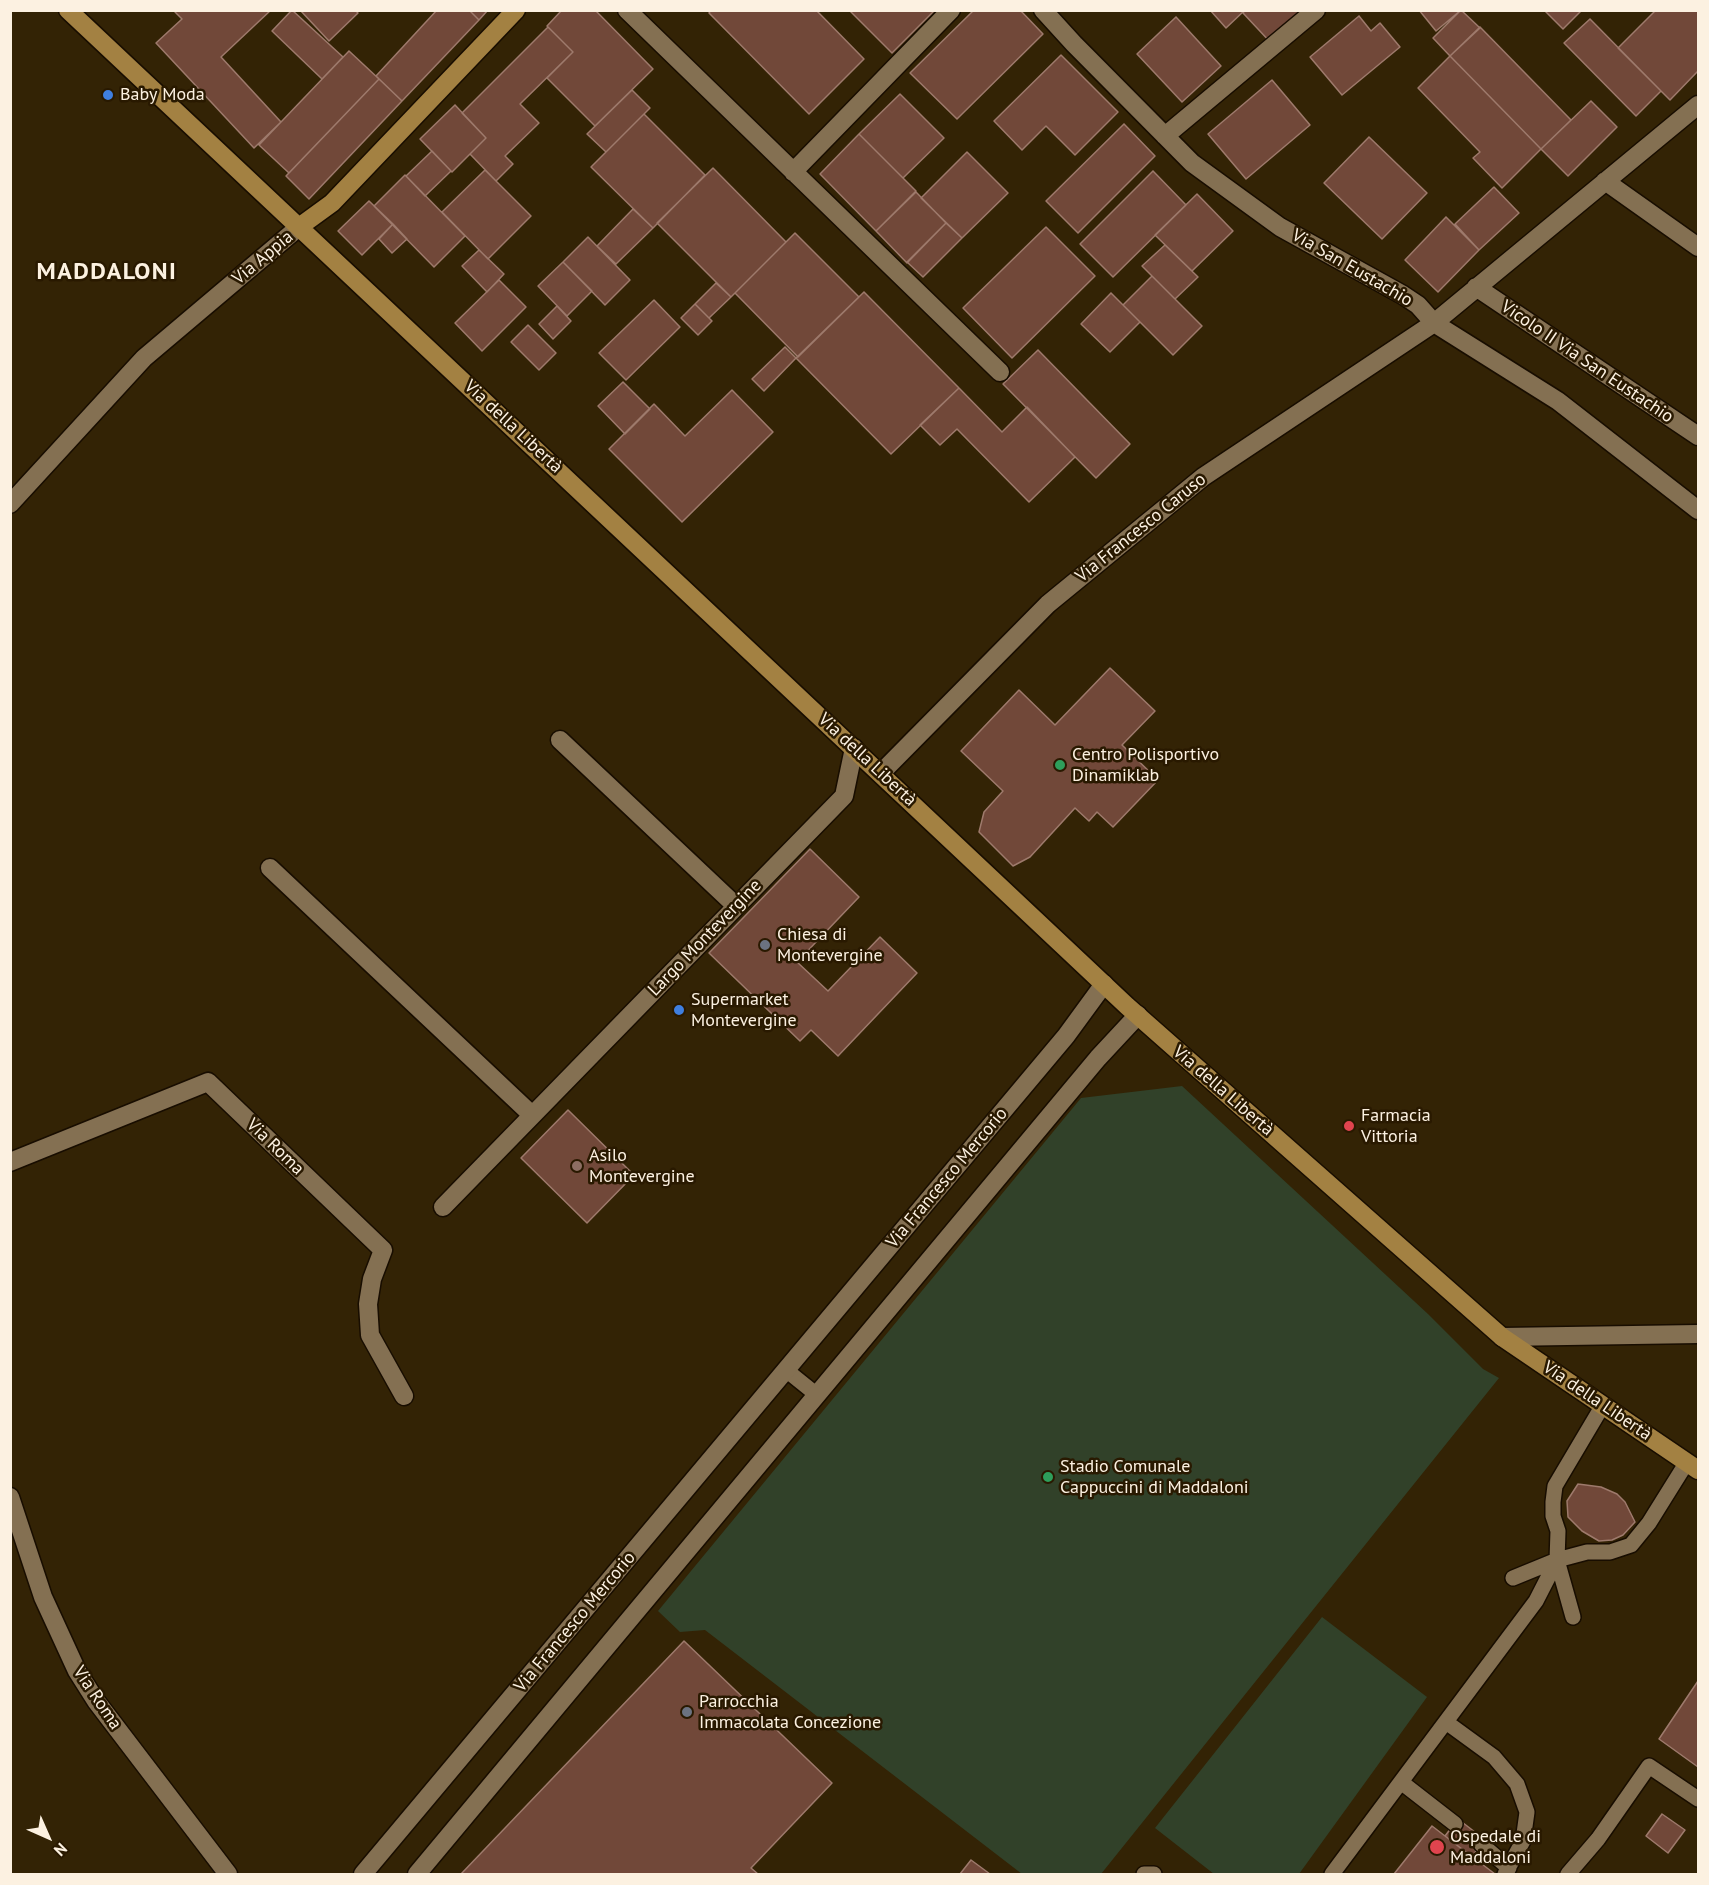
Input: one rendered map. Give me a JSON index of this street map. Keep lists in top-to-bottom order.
{
  "streets": {
    "main road": ["Via Appia", "Via della Libertà"],
    "street": [
      "Via San Eustachio",
      "Vicolo II Via San Eustachio",
      "Via Francesco Caruso",
      "Largo Montevergine",
      "Via Roma",
      "Via Francesco Mercorio"
    ]
  },
  "crossings": [
    ["Via Appia", "Via della Libertà"],
    ["Via San Eustachio", "Via Francesco Caruso"],
    ["Via della Libertà", "Via Francesco Caruso"],
    ["Via della Libertà", "Largo Montevergine"],
    ["Via della Libertà", "Via Francesco Mercorio"]
  ],
  "districts": ["MADDALONI"],
  "places": [
    "Baby Moda",
    "Centro Polisportivo Dinamiklab",
    "Chiesa di Montevergine",
    "Supermarket Montevergine",
    "Farmacia Vittoria",
    "Asilo Montevergine",
    "Stadio Comunale Cappuccini di Maddaloni",
    "Parrocchia Immacolata Concezione",
    "Ospedale di Maddaloni"
  ],
  "north": "bottom right"
}
